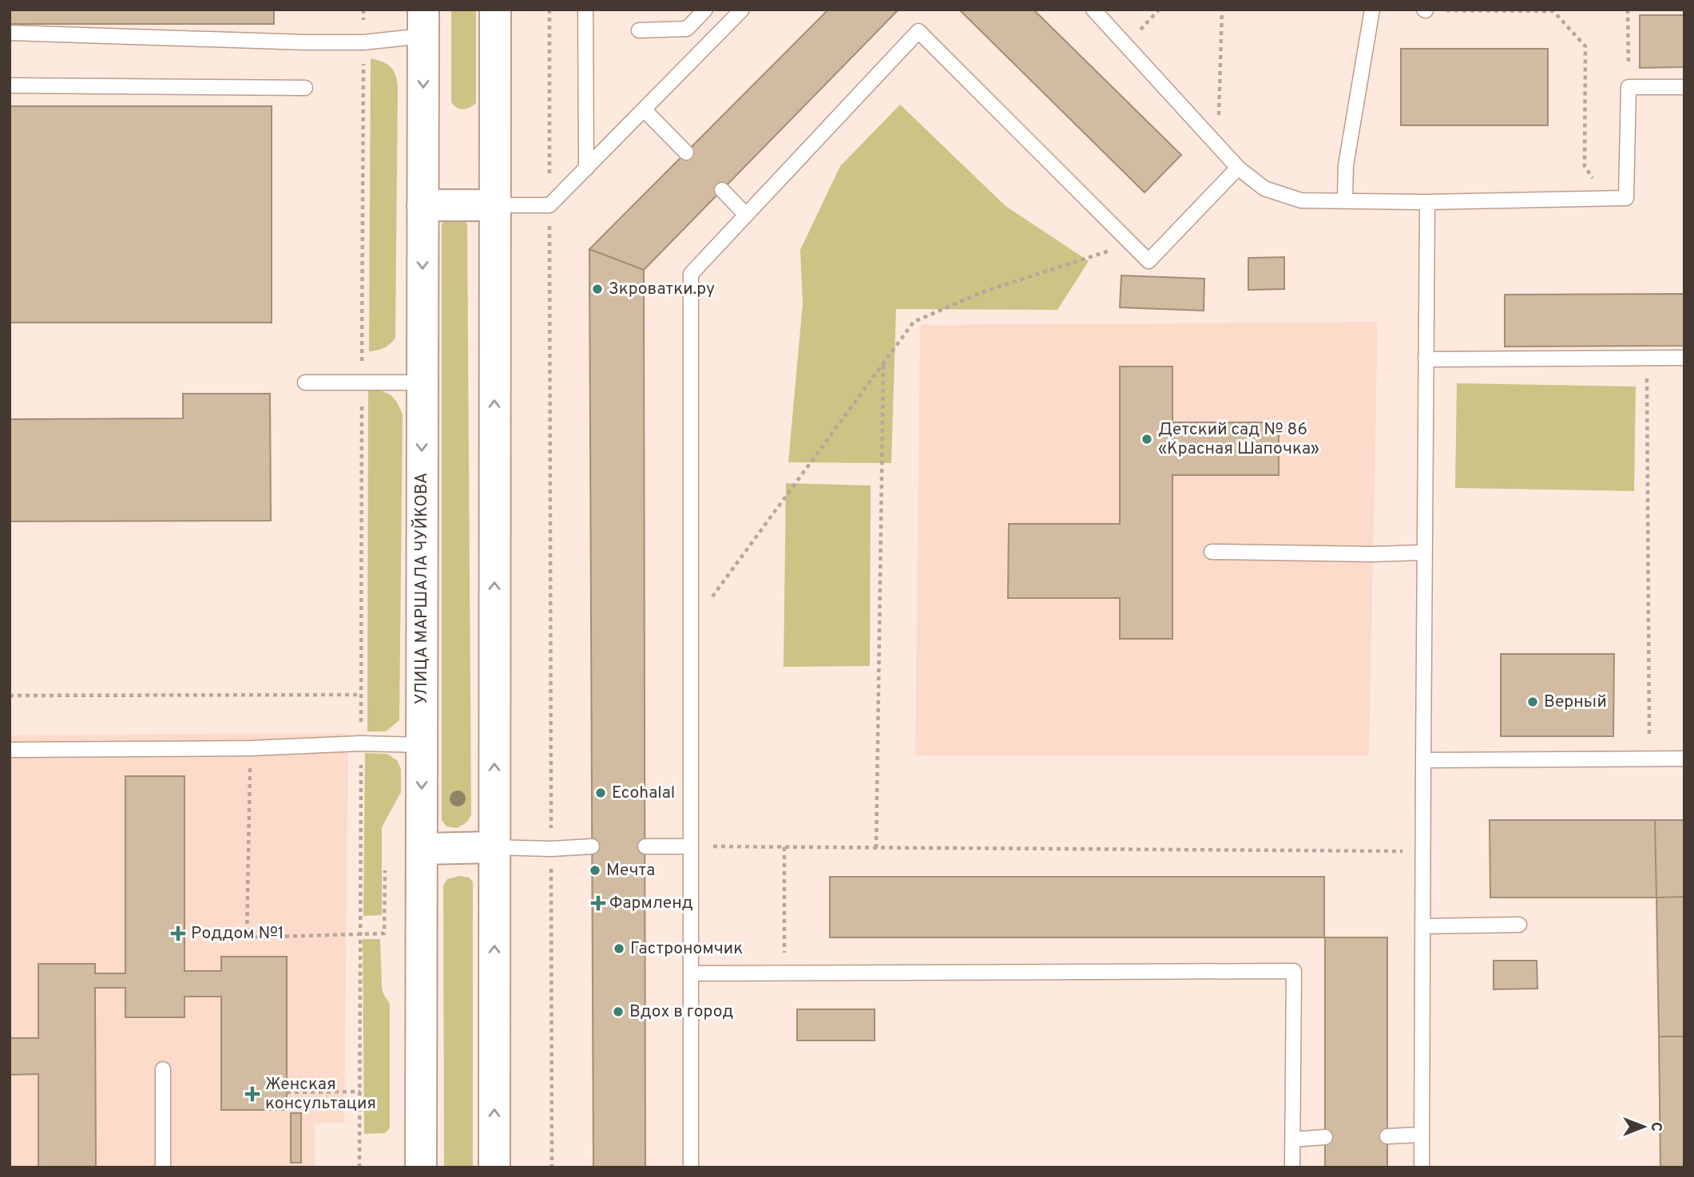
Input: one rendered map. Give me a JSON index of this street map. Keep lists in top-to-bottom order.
{
  "streets": {
    "main road": ["УЛИЦА МАРШАЛА ЧУЙКОВА"]
  },
  "places": {
    "other": [
      "3кроватки.ру",
      "Детский сад № 86 «Красная Шапочка»",
      "Верный",
      "Ecohalal",
      "Мечта",
      "Гастрономчик",
      "Вдох в город"
    ],
    "health": ["Фармленд", "Роддом №1", "Женская консультация"]
  },
  "north": "right"
}
